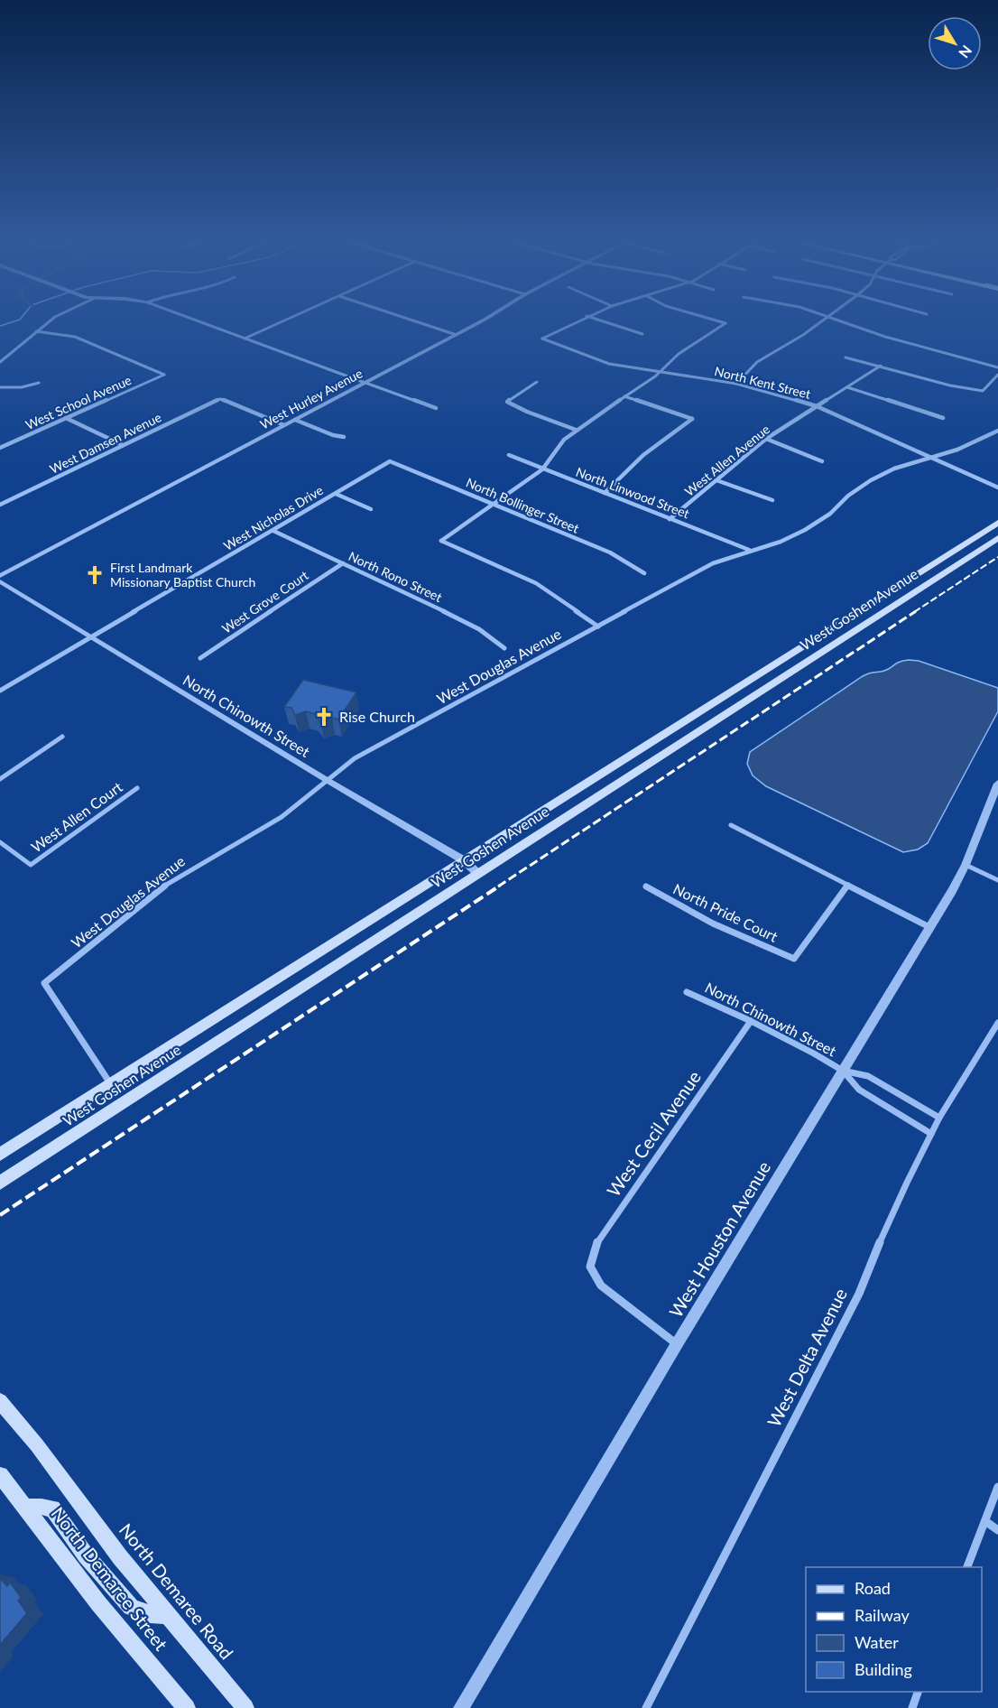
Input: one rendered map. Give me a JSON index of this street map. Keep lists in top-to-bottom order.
{
  "streets": {
    "main road": ["West Goshen Avenue", "North Demaree Street", "North Demaree Road"],
    "street": [
      "North Kent Street",
      "West Hurley Avenue",
      "West School Avenue",
      "West Damsen Avenue",
      "West Allen Avenue",
      "North Linwood Street",
      "North Bollinger Street",
      "West Nicholas Drive",
      "North Rono Street",
      "West Grove Court",
      "West Douglas Avenue",
      "North Chinowth Street",
      "West Allen Court",
      "North Pride Court",
      "West Cecil Avenue",
      "West Houston Avenue",
      "West Delta Avenue"
    ]
  },
  "crossings": [
    ["North Kent Street", "West Allen Avenue"],
    ["North Kent Street", "West Douglas Avenue"],
    ["West Hurley Avenue", "West Damsen Avenue"],
    ["West Allen Avenue", "North Linwood Street"],
    ["North Linwood Street", "West Douglas Avenue"],
    ["North Bollinger Street", "West Nicholas Drive"],
    ["West Nicholas Drive", "North Rono Street"],
    ["West Nicholas Drive", "North Chinowth Street"],
    ["North Rono Street", "West Grove Court"],
    ["West Goshen Avenue", "West Douglas Avenue"],
    ["West Goshen Avenue", "North Chinowth Street"],
    ["West Douglas Avenue", "North Chinowth Street"],
    ["North Chinowth Street", "West Cecil Avenue"],
    ["North Chinowth Street", "West Houston Avenue"],
    ["North Chinowth Street", "West Delta Avenue"],
    ["West Cecil Avenue", "West Houston Avenue"],
    ["North Demaree Street", "North Demaree Road"]
  ],
  "places": {
    "church": ["First Landmark Missionary Baptist Church", "Rise Church"]
  },
  "legend": [
    "Road",
    "Railway",
    "Water",
    "Building"
  ],
  "north": "bottom right"
}
